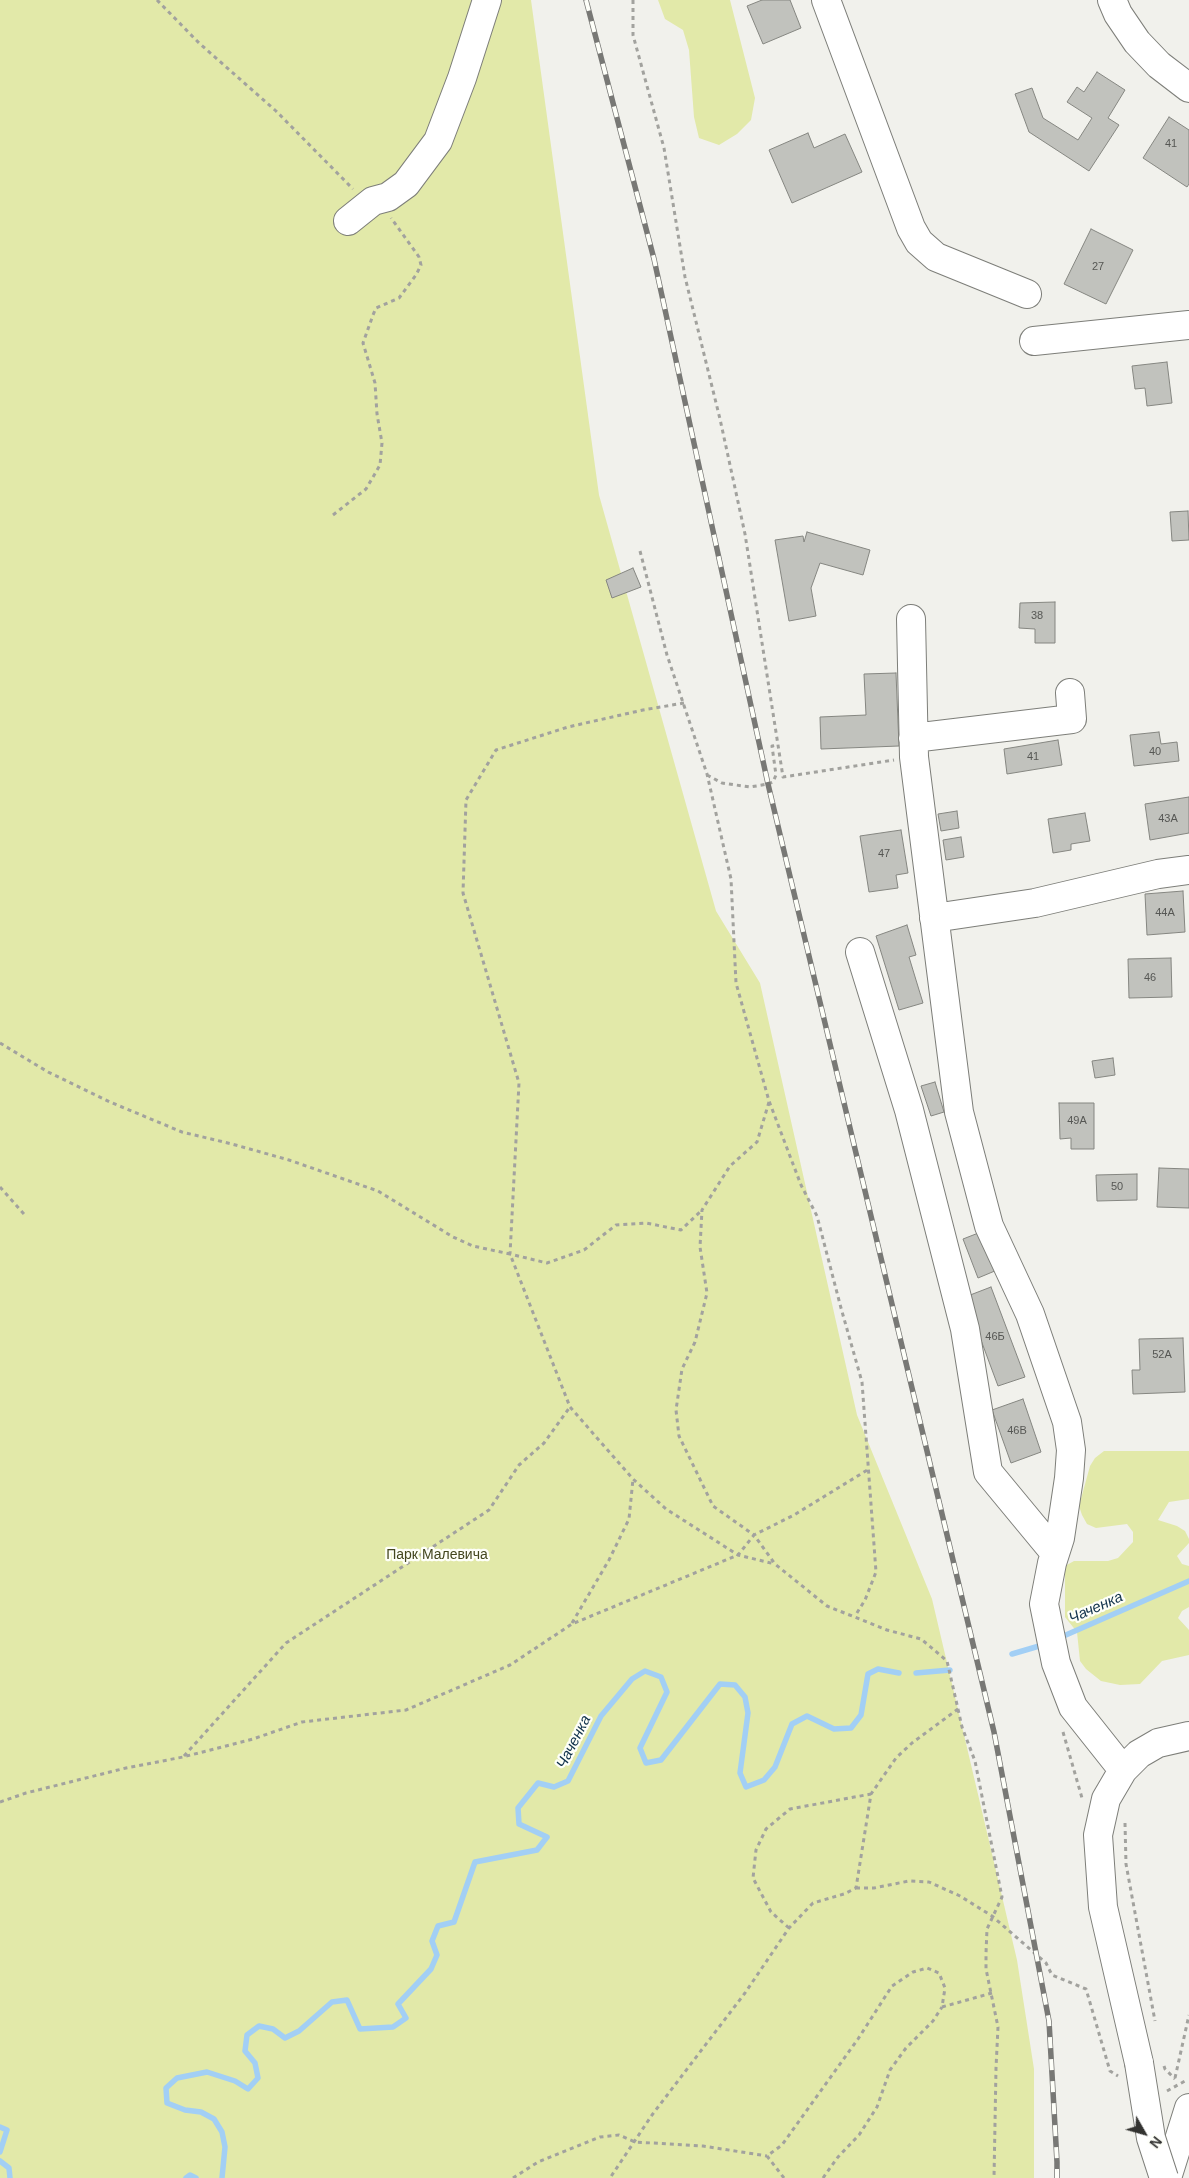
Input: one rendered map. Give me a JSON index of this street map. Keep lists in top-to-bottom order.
{
  "water": ["Чаченка"],
  "parks": ["Парк Малевича"],
  "house_numbers": [
    "41",
    "27",
    "38",
    "40",
    "41",
    "43А",
    "47",
    "44А",
    "46",
    "49А",
    "50",
    "46Б",
    "52А",
    "46В"
  ],
  "north": "bottom right"
}
